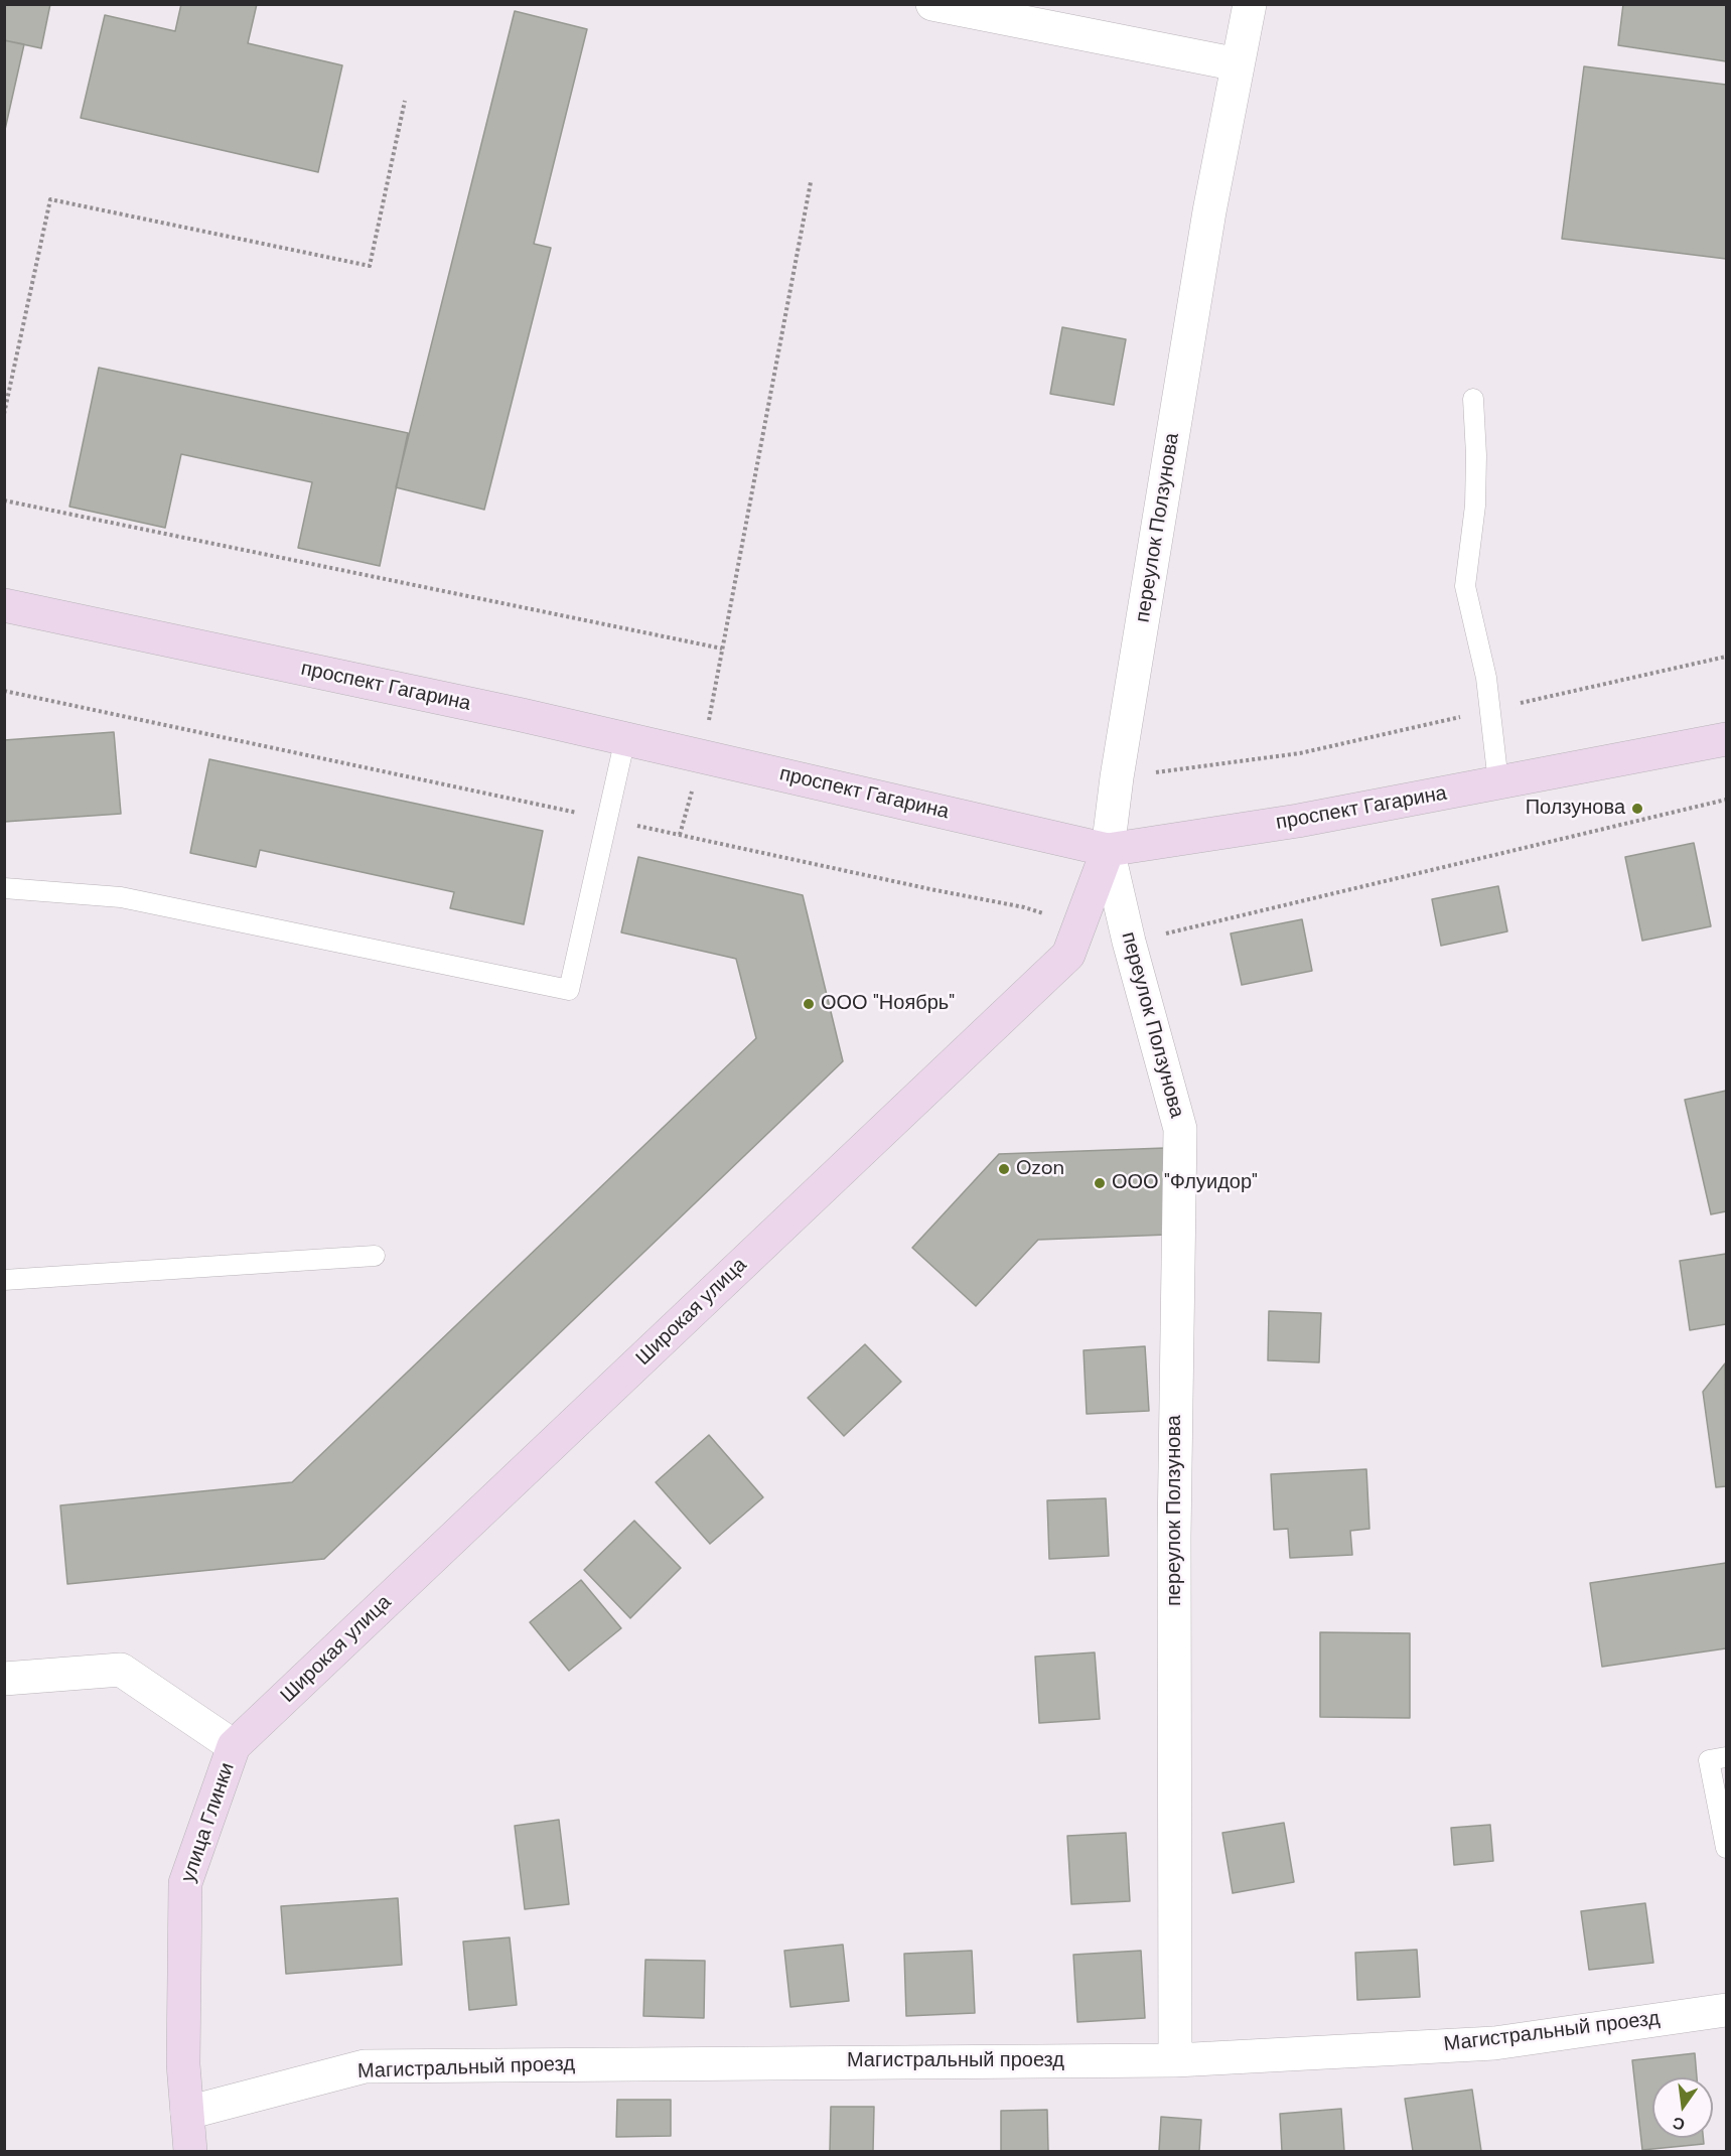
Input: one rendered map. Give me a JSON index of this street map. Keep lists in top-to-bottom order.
{
  "streets": {
    "main road": ["проспект Гагарина", "Широкая улица", "улица Глинки"],
    "street": ["переулок Ползунова", "Магистральный проезд"]
  },
  "crossings": [
    ["переулок Ползунова", "проспект Гагарина"],
    ["переулок Ползунова", "Широкая улица"],
    ["переулок Ползунова", "Магистральный проезд"],
    ["проспект Гагарина", "Широкая улица"],
    ["Широкая улица", "улица Глинки"],
    ["улица Глинки", "Магистральный проезд"]
  ],
  "places": [
    "Ползунова",
    "ООО \"Ноябрь\"",
    "Ozon",
    "ООО \"Флуидор\""
  ],
  "north": "bottom"
}
